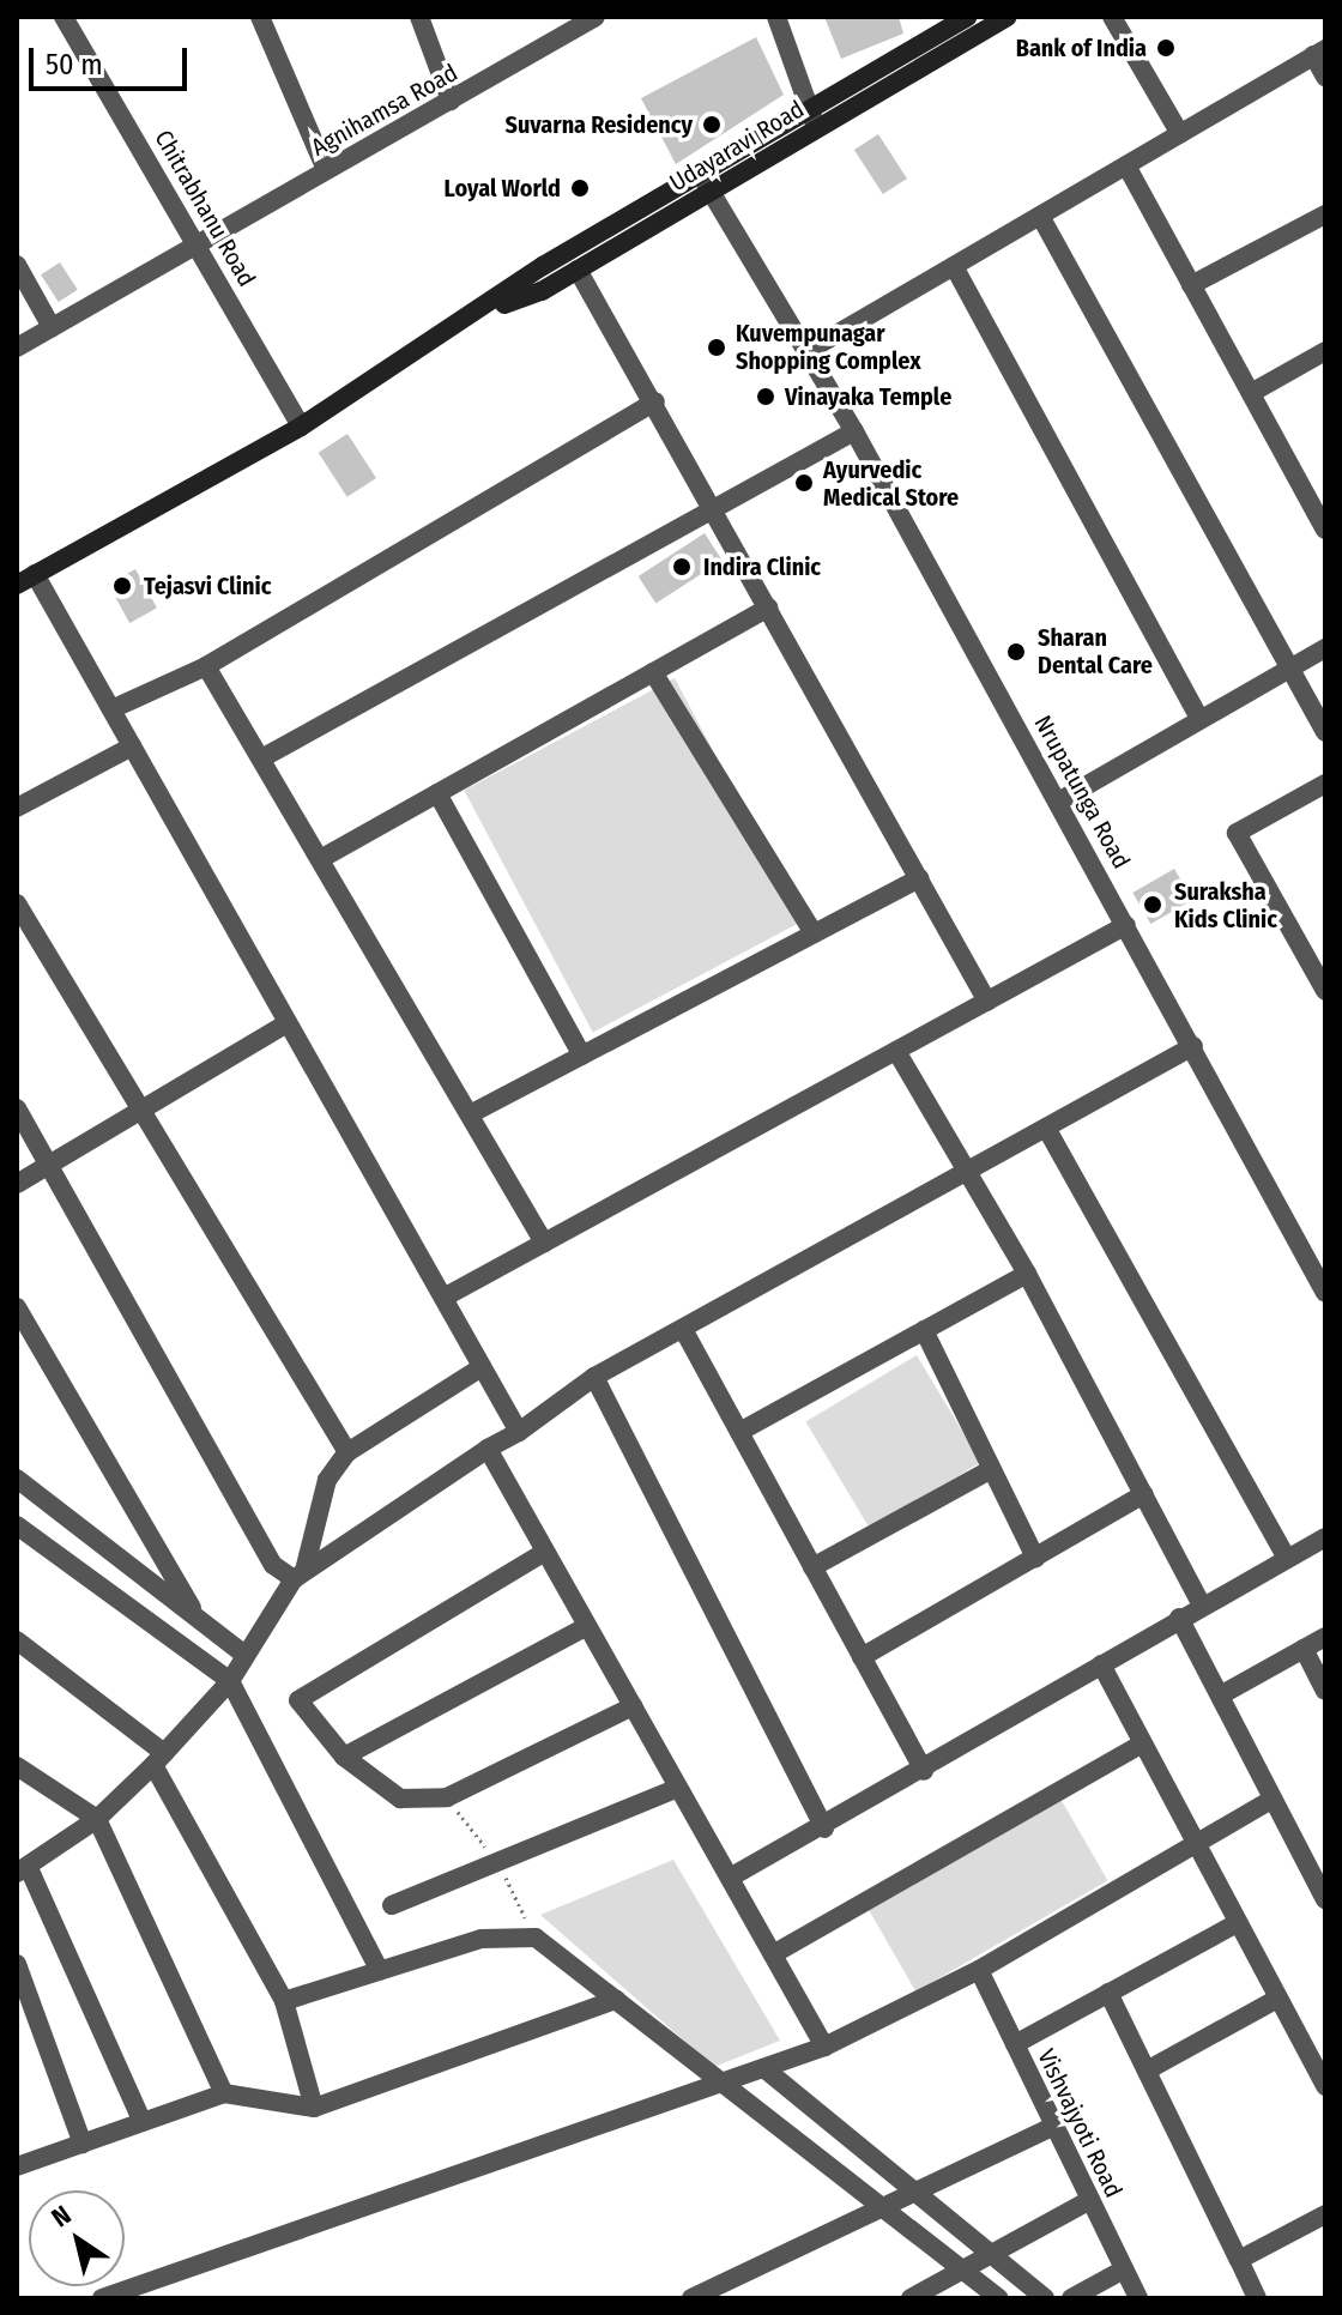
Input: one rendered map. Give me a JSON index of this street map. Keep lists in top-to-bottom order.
{
  "streets": {
    "street": [
      "Agnihamsa Road",
      "Udayaravi Road",
      "Chitrabhanu Road",
      "Nrupatunga Road",
      "Vishvajyoti Road"
    ]
  },
  "crossings": [
    ["Agnihamsa Road", "Chitrabhanu Road"],
    ["Udayaravi Road", "Chitrabhanu Road"],
    ["Udayaravi Road", "Nrupatunga Road"]
  ],
  "places": [
    "Bank of India",
    "Suvarna Residency",
    "Loyal World",
    "Kuvempunagar Shopping Complex",
    "Vinayaka Temple",
    "Ayurvedic Medical Store",
    "Indira Clinic",
    "Tejasvi Clinic",
    "Sharan Dental Care",
    "Suraksha Kids Clinic"
  ],
  "scale_bar": "50 m",
  "north": "top left"
}
